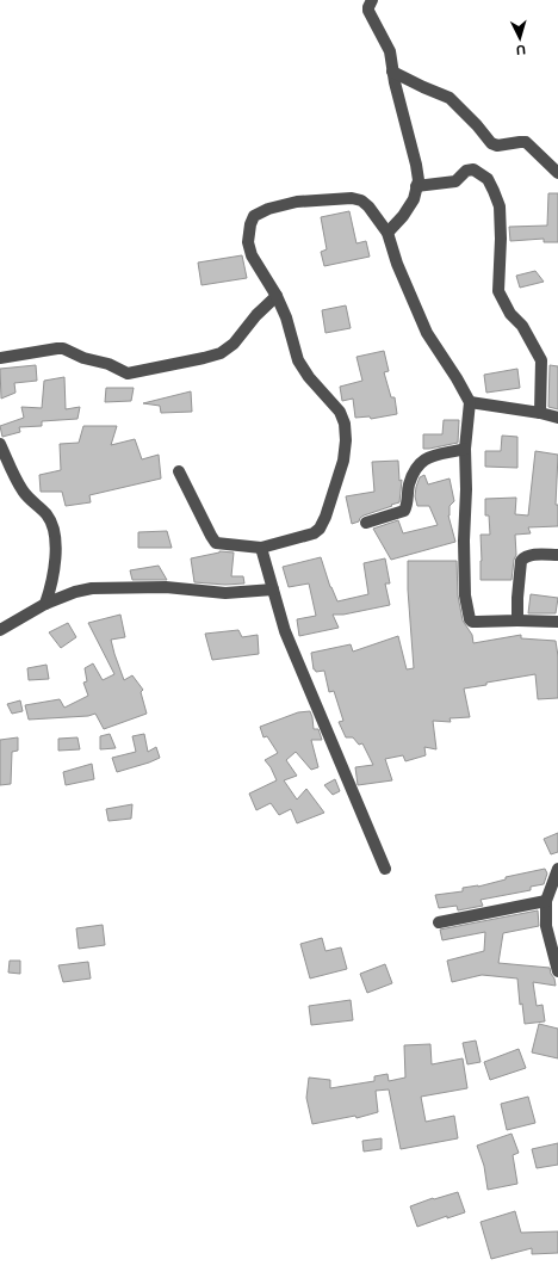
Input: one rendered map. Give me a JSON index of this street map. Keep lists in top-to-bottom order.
{
  "north": "bottom"
}
